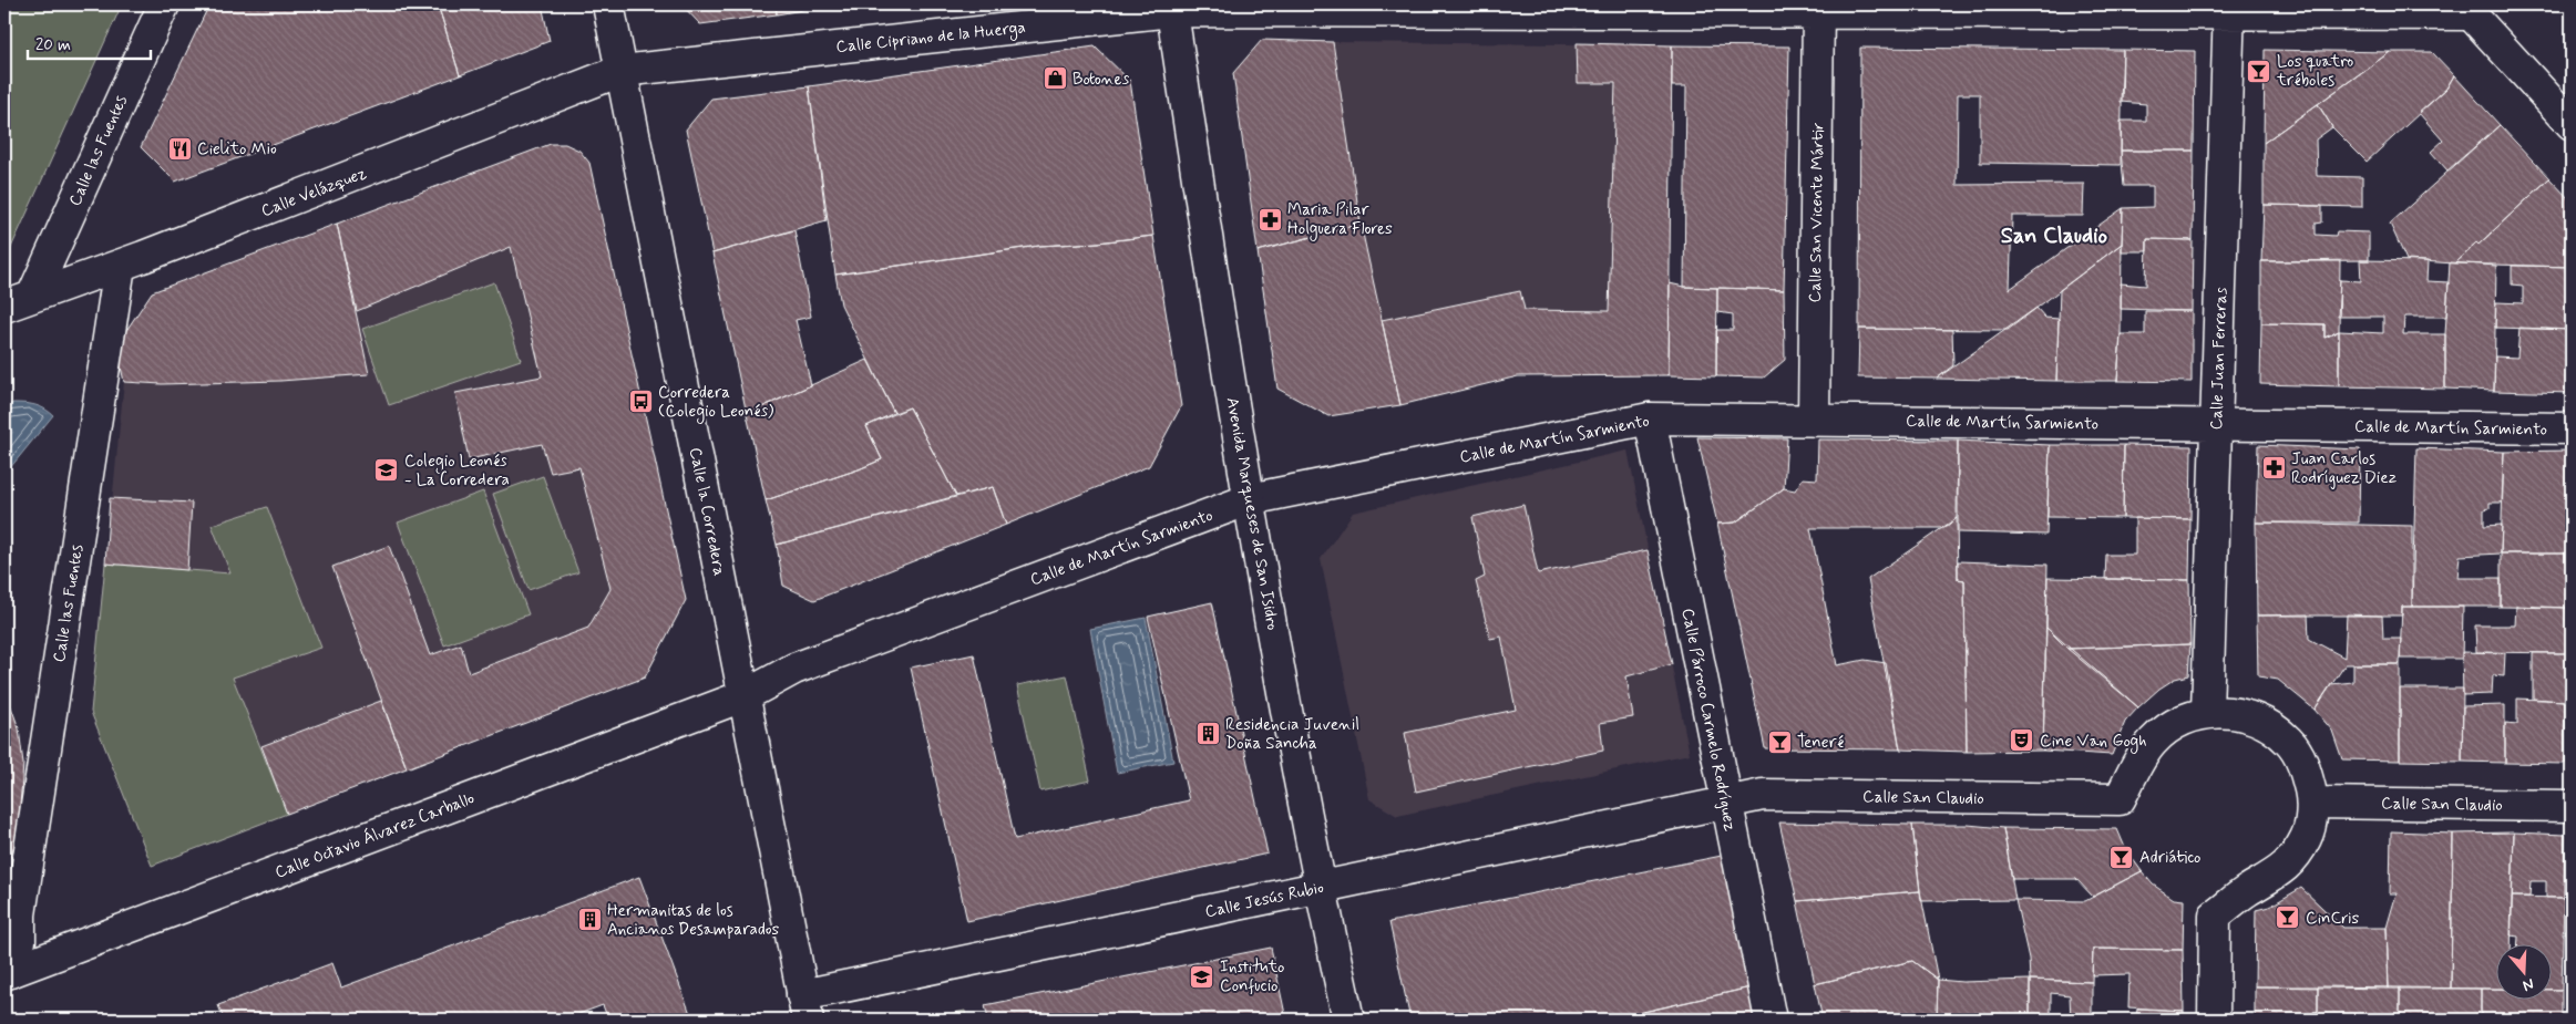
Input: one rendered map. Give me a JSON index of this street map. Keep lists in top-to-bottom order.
{
  "streets": {
    "street": [
      "Calle Cipriano de la Huerga",
      "Calle las Fuentes",
      "Calle Velázquez",
      "Calle San Vicente Mártir",
      "Calle Juan Ferreras",
      "Calle de Martín Sarmiento",
      "Calle la Corredera",
      "Avenida Marqueses de San Isidro",
      "Calle Párroco Carmelo Rodríguez",
      "Calle San Claudio",
      "Calle Octavio Álvarez Carballo",
      "Calle Jesús Rubio"
    ]
  },
  "crossings": [
    ["Calle Cipriano de la Huerga", "Calle Velázquez"],
    ["Calle Cipriano de la Huerga", "Calle San Vicente Mártir"],
    ["Calle Cipriano de la Huerga", "Calle Juan Ferreras"],
    ["Calle Cipriano de la Huerga", "Calle la Corredera"],
    ["Calle Cipriano de la Huerga", "Avenida Marqueses de San Isidro"],
    ["Calle las Fuentes", "Calle Velázquez"],
    ["Calle Velázquez", "Calle la Corredera"],
    ["Calle San Vicente Mártir", "Calle de Martín Sarmiento"],
    ["Calle Juan Ferreras", "Calle de Martín Sarmiento"],
    ["Calle Juan Ferreras", "Calle San Claudio"],
    ["Calle de Martín Sarmiento", "Calle la Corredera"],
    ["Calle de Martín Sarmiento", "Avenida Marqueses de San Isidro"],
    ["Calle de Martín Sarmiento", "Calle Párroco Carmelo Rodríguez"],
    ["Calle de Martín Sarmiento", "Calle Octavio Álvarez Carballo"],
    ["Calle la Corredera", "Calle Octavio Álvarez Carballo"],
    ["Calle la Corredera", "Calle Jesús Rubio"],
    ["Avenida Marqueses de San Isidro", "Calle Jesús Rubio"],
    ["Calle Párroco Carmelo Rodríguez", "Calle San Claudio"],
    ["Calle Párroco Carmelo Rodríguez", "Calle Jesús Rubio"],
    ["Calle San Claudio", "Calle Jesús Rubio"]
  ],
  "districts": ["San Claudio"],
  "places": {
    "bar": [
      "Los quatro tréboles",
      "Teneré",
      "Adriático",
      "CinCris"
    ],
    "shop": ["Botones"],
    "restaurant": ["Cielito Mio"],
    "pharmacy": ["Maria Pilar Holguera Flores", "Juan Carlos Rodríguez Diez"],
    "bus stop": ["Corredera (Colegio Leonés)"],
    "school or university": ["Colegio Leonés - La Corredera", "Instituto Confucio"],
    "building": ["Residencia Juvenil Doña Sancha", "Hermanitas de los Ancianos Desamparados"],
    "theatre": ["Cine Van Gogh"]
  },
  "scale_bar": "20 m",
  "north": "bottom"
}
